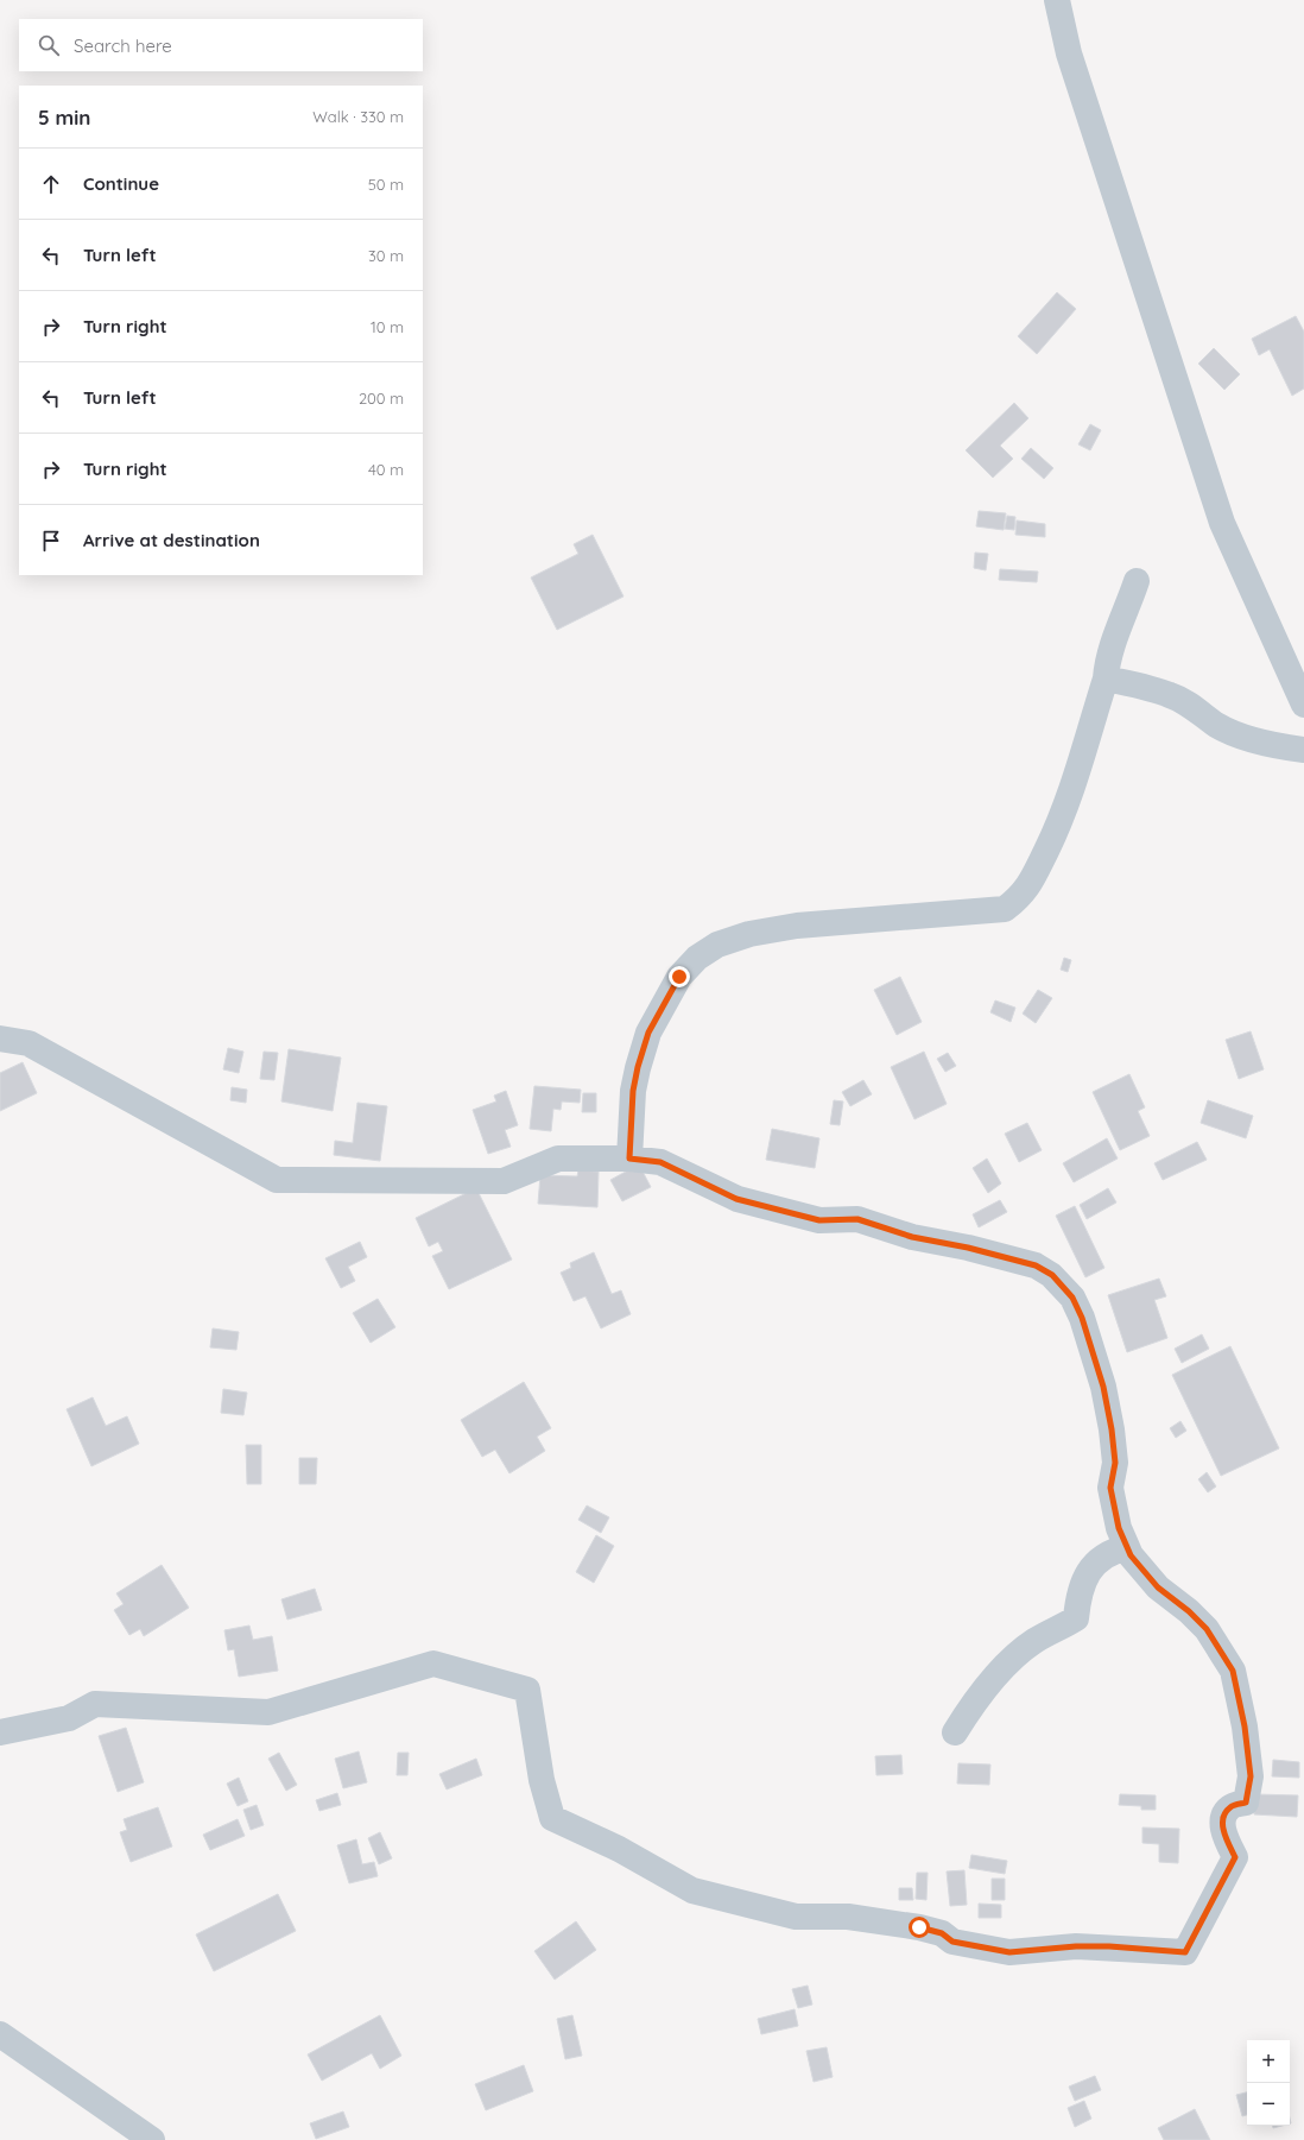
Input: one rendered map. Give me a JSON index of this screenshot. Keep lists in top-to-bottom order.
{
  "page": {
    "search": "Search here",
    "heading": ["5 min", "Walk · 330 m"],
    "list": [
      ["Continue", "50 m"],
      ["Turn left", "30 m"],
      ["Turn right", "10 m"],
      ["Turn left", "200 m"],
      ["Turn right", "40 m"],
      "Arrive at destination"
    ],
    "map_buttons": ["+", "−"]
  }
}
